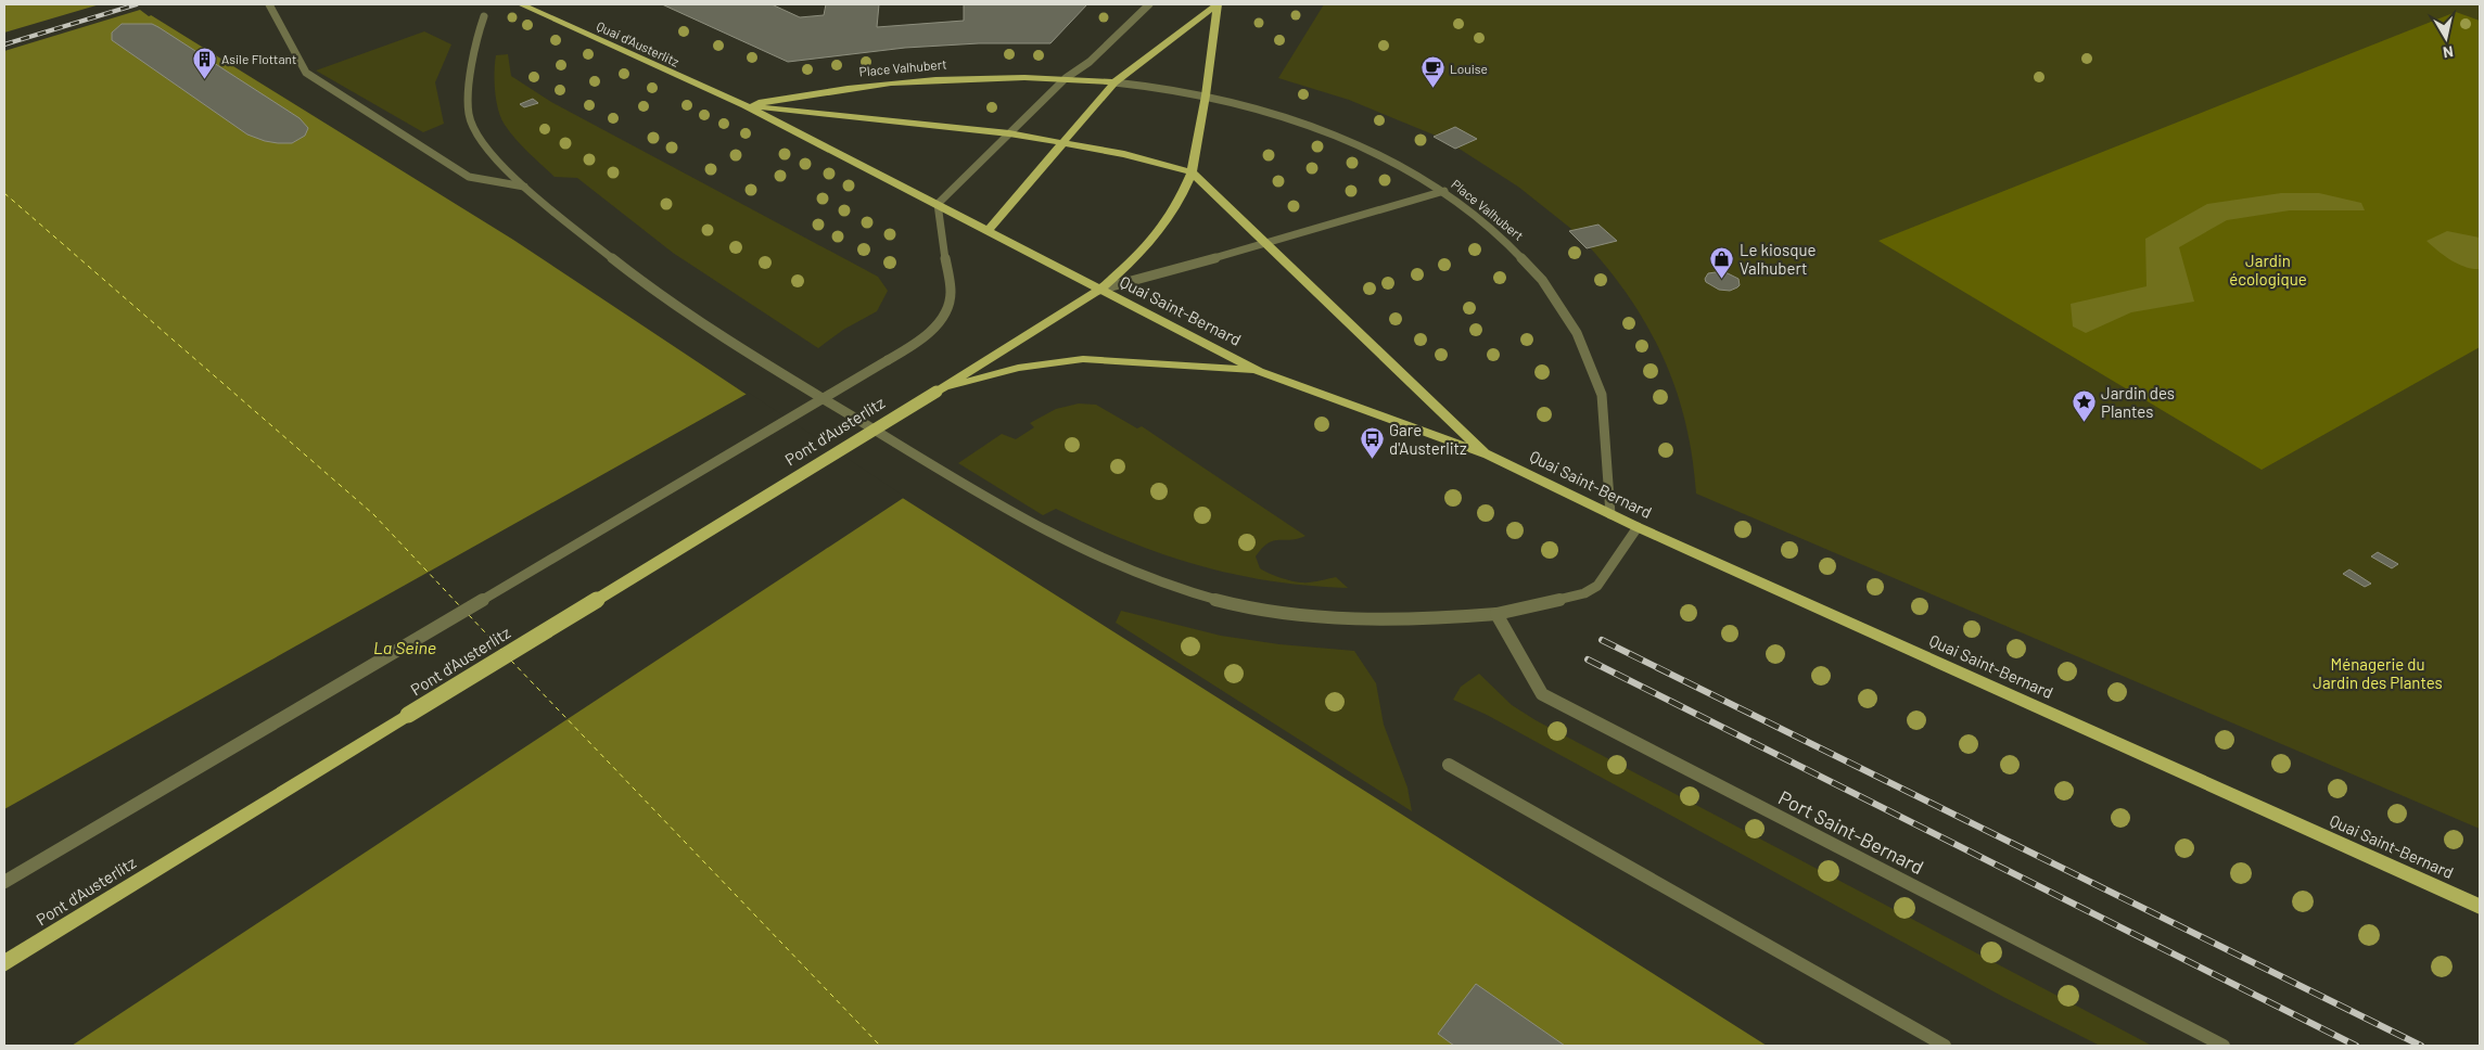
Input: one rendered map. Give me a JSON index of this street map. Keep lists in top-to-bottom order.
{
  "streets": {
    "main road": [
      "Quai d'Austerlitz",
      "Place Valhubert",
      "Quai Saint-Bernard",
      "Pont d'Austerlitz"
    ],
    "street": ["Port Saint-Bernard"]
  },
  "crossings": [
    ["Quai d'Austerlitz", "Place Valhubert"],
    ["Place Valhubert", "Quai Saint-Bernard"]
  ],
  "water": ["La Seine"],
  "parks": ["Jardin écologique", "Ménagerie du Jardin des Plantes"],
  "places": {
    "building": ["Asile Flottant"],
    "cafe": ["Louise"],
    "shop": ["Le kiosque Valhubert"],
    "place": ["Jardin des Plantes"],
    "bus stop": ["Gare d'Austerlitz"]
  },
  "north": "bottom"
}
